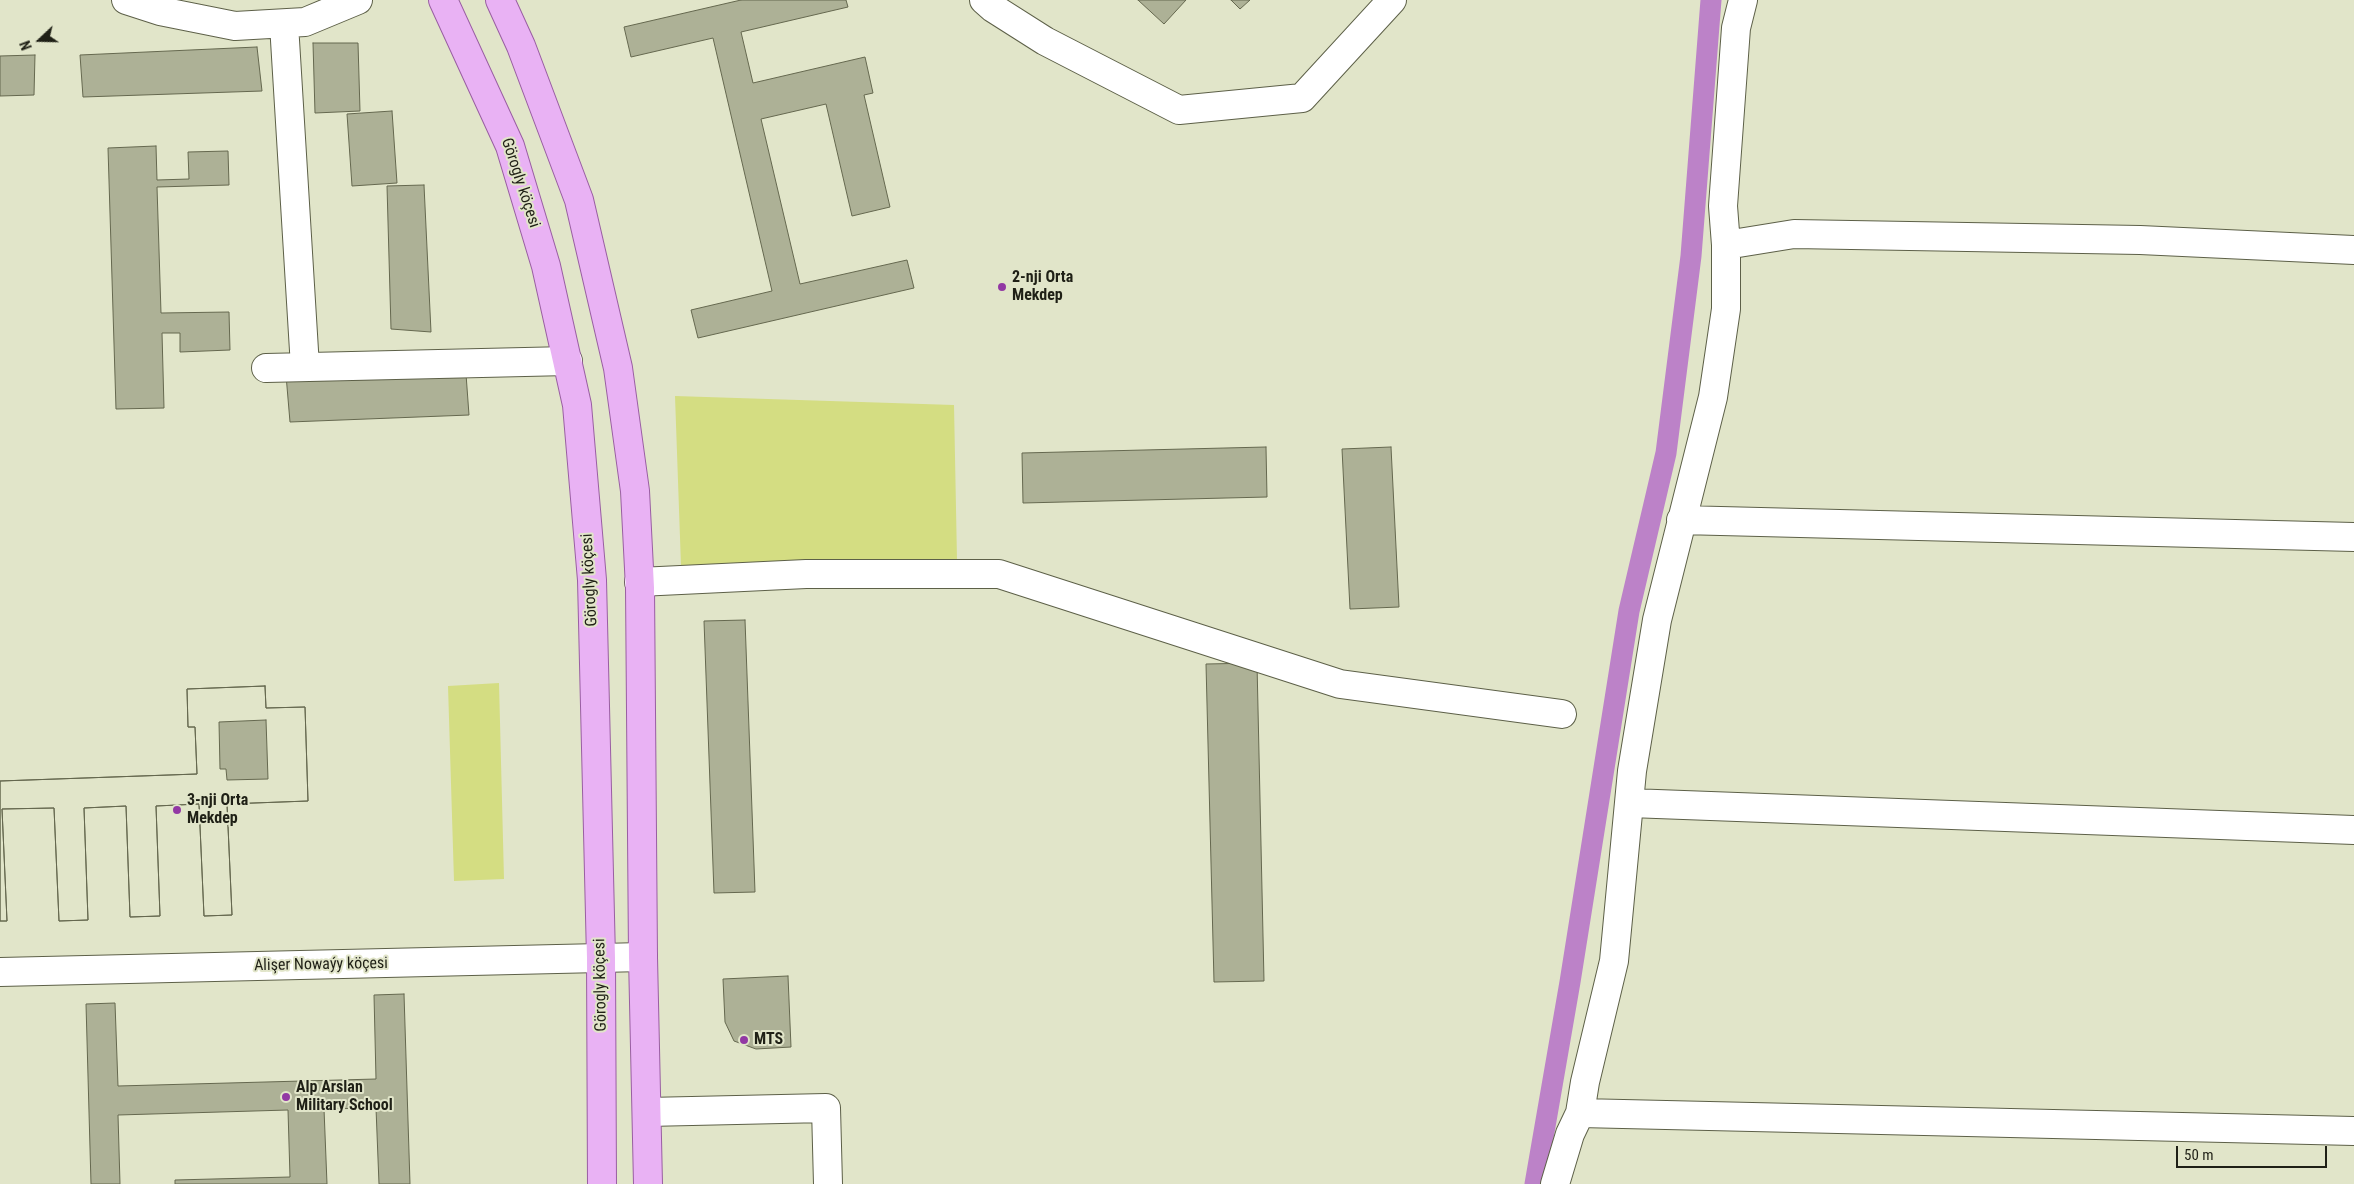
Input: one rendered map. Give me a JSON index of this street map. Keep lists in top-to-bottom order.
{
  "streets": {
    "main road": ["Görogly köçesi"],
    "street": ["Alişer Nowaýy köçesi"]
  },
  "crossings": [
    ["Görogly köçesi", "Alişer Nowaýy köçesi"]
  ],
  "places": [
    "2-nji Orta Mekdep",
    "3-nji Orta Mekdep",
    "MTS",
    "Alp Arslan Military School"
  ],
  "scale_bar": "50 m",
  "north": "left"
}
